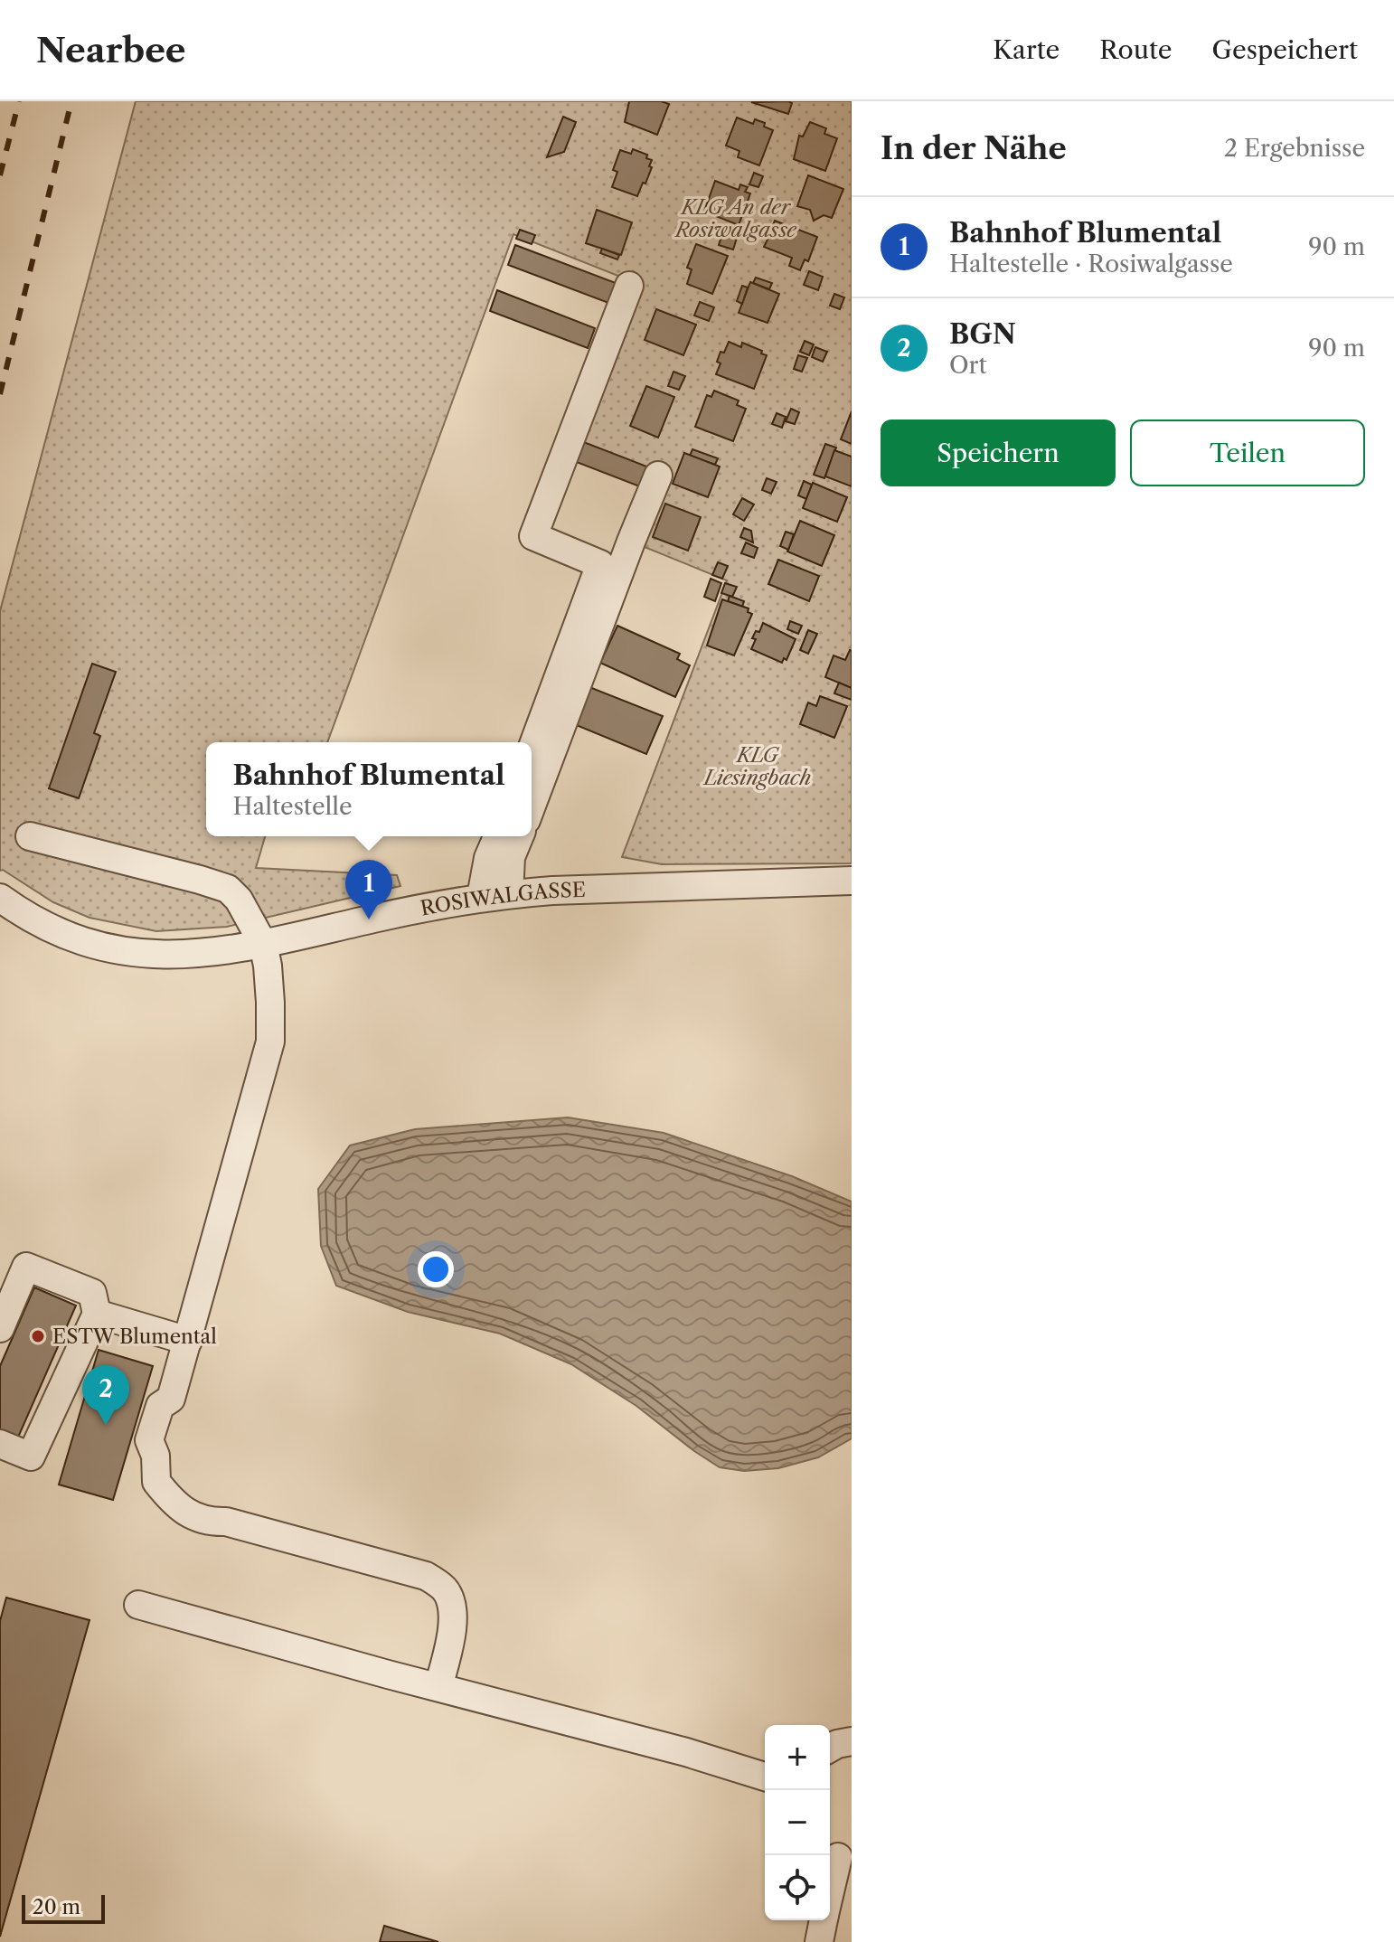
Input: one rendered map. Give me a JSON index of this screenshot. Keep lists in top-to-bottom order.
{
  "streets": {
    "street": ["ROSIWALGASSE"]
  },
  "parks": ["KLG An der Rosiwalgasse", "KLG Liesingbach"],
  "places": ["ESTW Blumental"],
  "scale_bar": "20 m",
  "page": {
    "header": "Nearbee",
    "nav": ["Karte", "Route", "Gespeichert"],
    "heading": ["In der Nähe", "2 Ergebnisse"],
    "list": [
      {
        "mark": "1",
        "name": "Bahnhof Blumental",
        "note": "Haltestelle · Rosiwalgasse",
        "value": "90 m"
      },
      {
        "mark": "2",
        "name": "BGN",
        "note": "Ort",
        "value": "90 m"
      }
    ],
    "buttons": ["Speichern", "Teilen"],
    "popup": ["Bahnhof Blumental", "Haltestelle"],
    "pins": ["1", "2"],
    "map_buttons": ["+", "−"],
    "scale": "20 m"
  }
}
